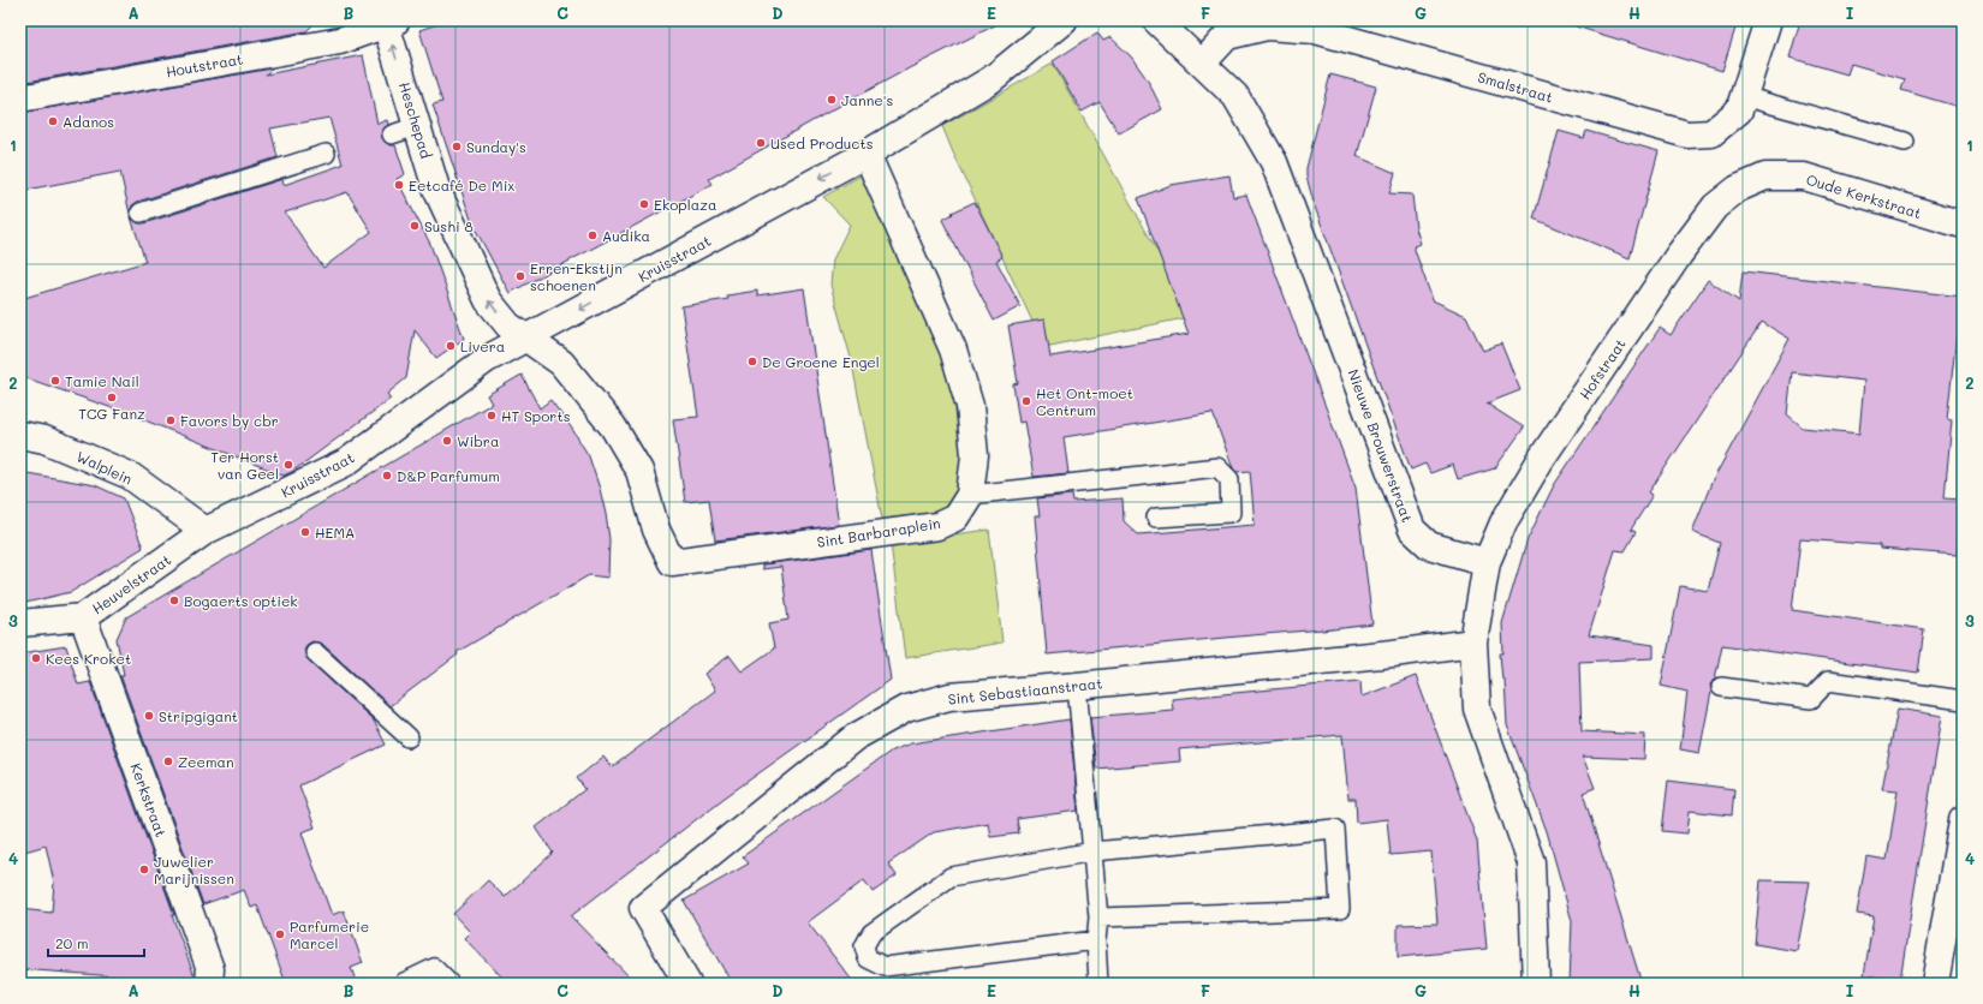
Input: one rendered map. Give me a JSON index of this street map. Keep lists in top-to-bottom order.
{
  "streets": {
    "street": [
      "Houtstraat",
      "Smalstraat",
      "Heschepad",
      "Oude Kerkstraat",
      "Kruisstraat",
      "Hofstraat",
      "Nieuwe Brouwerstraat",
      "Walplein",
      "Sint Barbaraplein",
      "Heuvelstraat",
      "Sint Sebastiaanstraat",
      "Kerkstraat"
    ]
  },
  "crossings": [
    ["Houtstraat", "Heschepad"],
    ["Smalstraat", "Nieuwe Brouwerstraat"],
    ["Heschepad", "Kruisstraat"],
    ["Heschepad", "Sint Barbaraplein"],
    ["Oude Kerkstraat", "Hofstraat"],
    ["Kruisstraat", "Walplein"],
    ["Kruisstraat", "Sint Barbaraplein"],
    ["Kruisstraat", "Heuvelstraat"],
    ["Hofstraat", "Nieuwe Brouwerstraat"],
    ["Walplein", "Heuvelstraat"],
    ["Heuvelstraat", "Kerkstraat"]
  ],
  "one_way": ["Heschepad", "Kruisstraat"],
  "places": [
    "Janne's",
    "Adanos",
    "Used Products",
    "Sunday's",
    "Eetcafé De Mix",
    "Ekoplaza",
    "Sushi 8",
    "Audika",
    "Erren-Ekstijn schoenen",
    "Livera",
    "De Groene Engel",
    "Tamie Nail",
    "TCG Fanz",
    "Het Ont-moet Centrum",
    "HT Sports",
    "Favors by cbr",
    "Wibra",
    "Ter Horst van Geel",
    "D&P Parfumum",
    "HEMA",
    "Bogaerts optiek",
    "Kees Kroket",
    "Stripgigant",
    "Zeeman",
    "Juwelier Marijnissen",
    "Parfumerie Marcel"
  ],
  "scale_bar": "20 m",
  "grid": {
    "columns": [
      "A",
      "B",
      "C",
      "D",
      "E",
      "F",
      "G",
      "H",
      "I"
    ],
    "rows": [
      "1",
      "2",
      "3",
      "4"
    ]
  }
}
